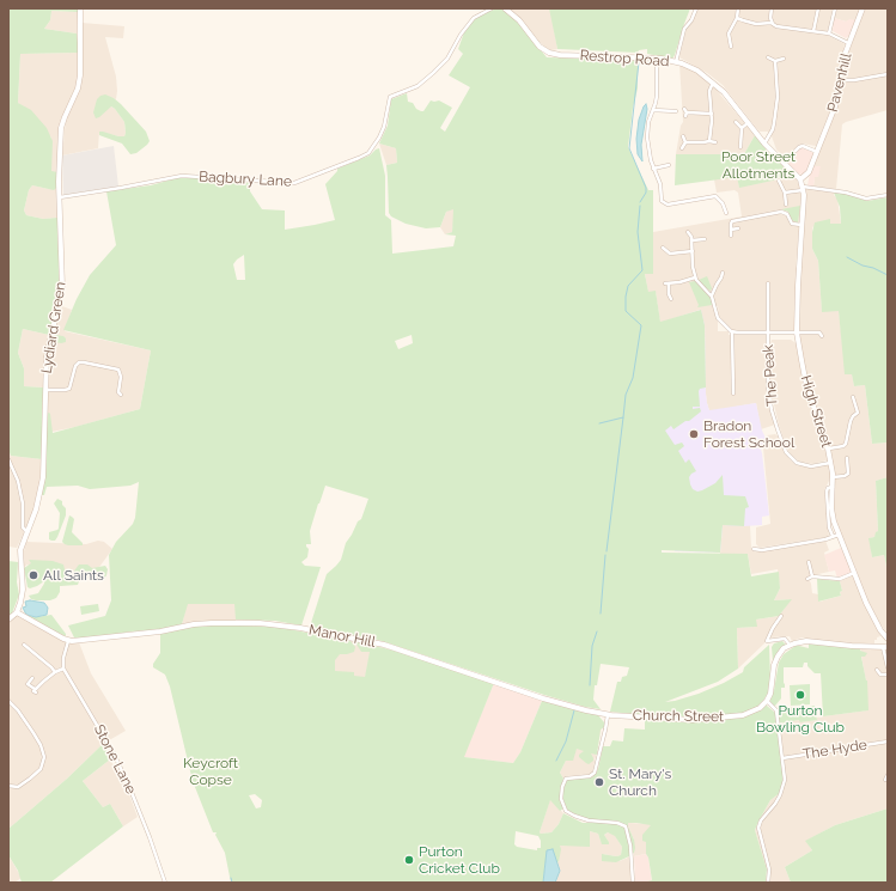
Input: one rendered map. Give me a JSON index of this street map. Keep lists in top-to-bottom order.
{
  "streets": {
    "street": [
      "Restrop Road",
      "Pavenhill",
      "Bagbury Lane",
      "Lydiard Green",
      "The Peak",
      "High Street",
      "Manor Hill",
      "Church Street",
      "The Hyde",
      "Stone Lane"
    ]
  },
  "crossings": [
    ["Restrop Road", "Pavenhill"],
    ["Restrop Road", "High Street"],
    ["Pavenhill", "High Street"],
    ["Bagbury Lane", "Lydiard Green"],
    ["The Peak", "High Street"],
    ["Manor Hill", "Church Street"],
    ["Church Street", "The Hyde"]
  ],
  "parks": ["Poor Street Allotments", "Keycroft Copse"],
  "places": [
    "Bradon Forest School",
    "All Saints",
    "Purton Bowling Club",
    "St. Mary's Church",
    "Purton Cricket Club"
  ]
}
